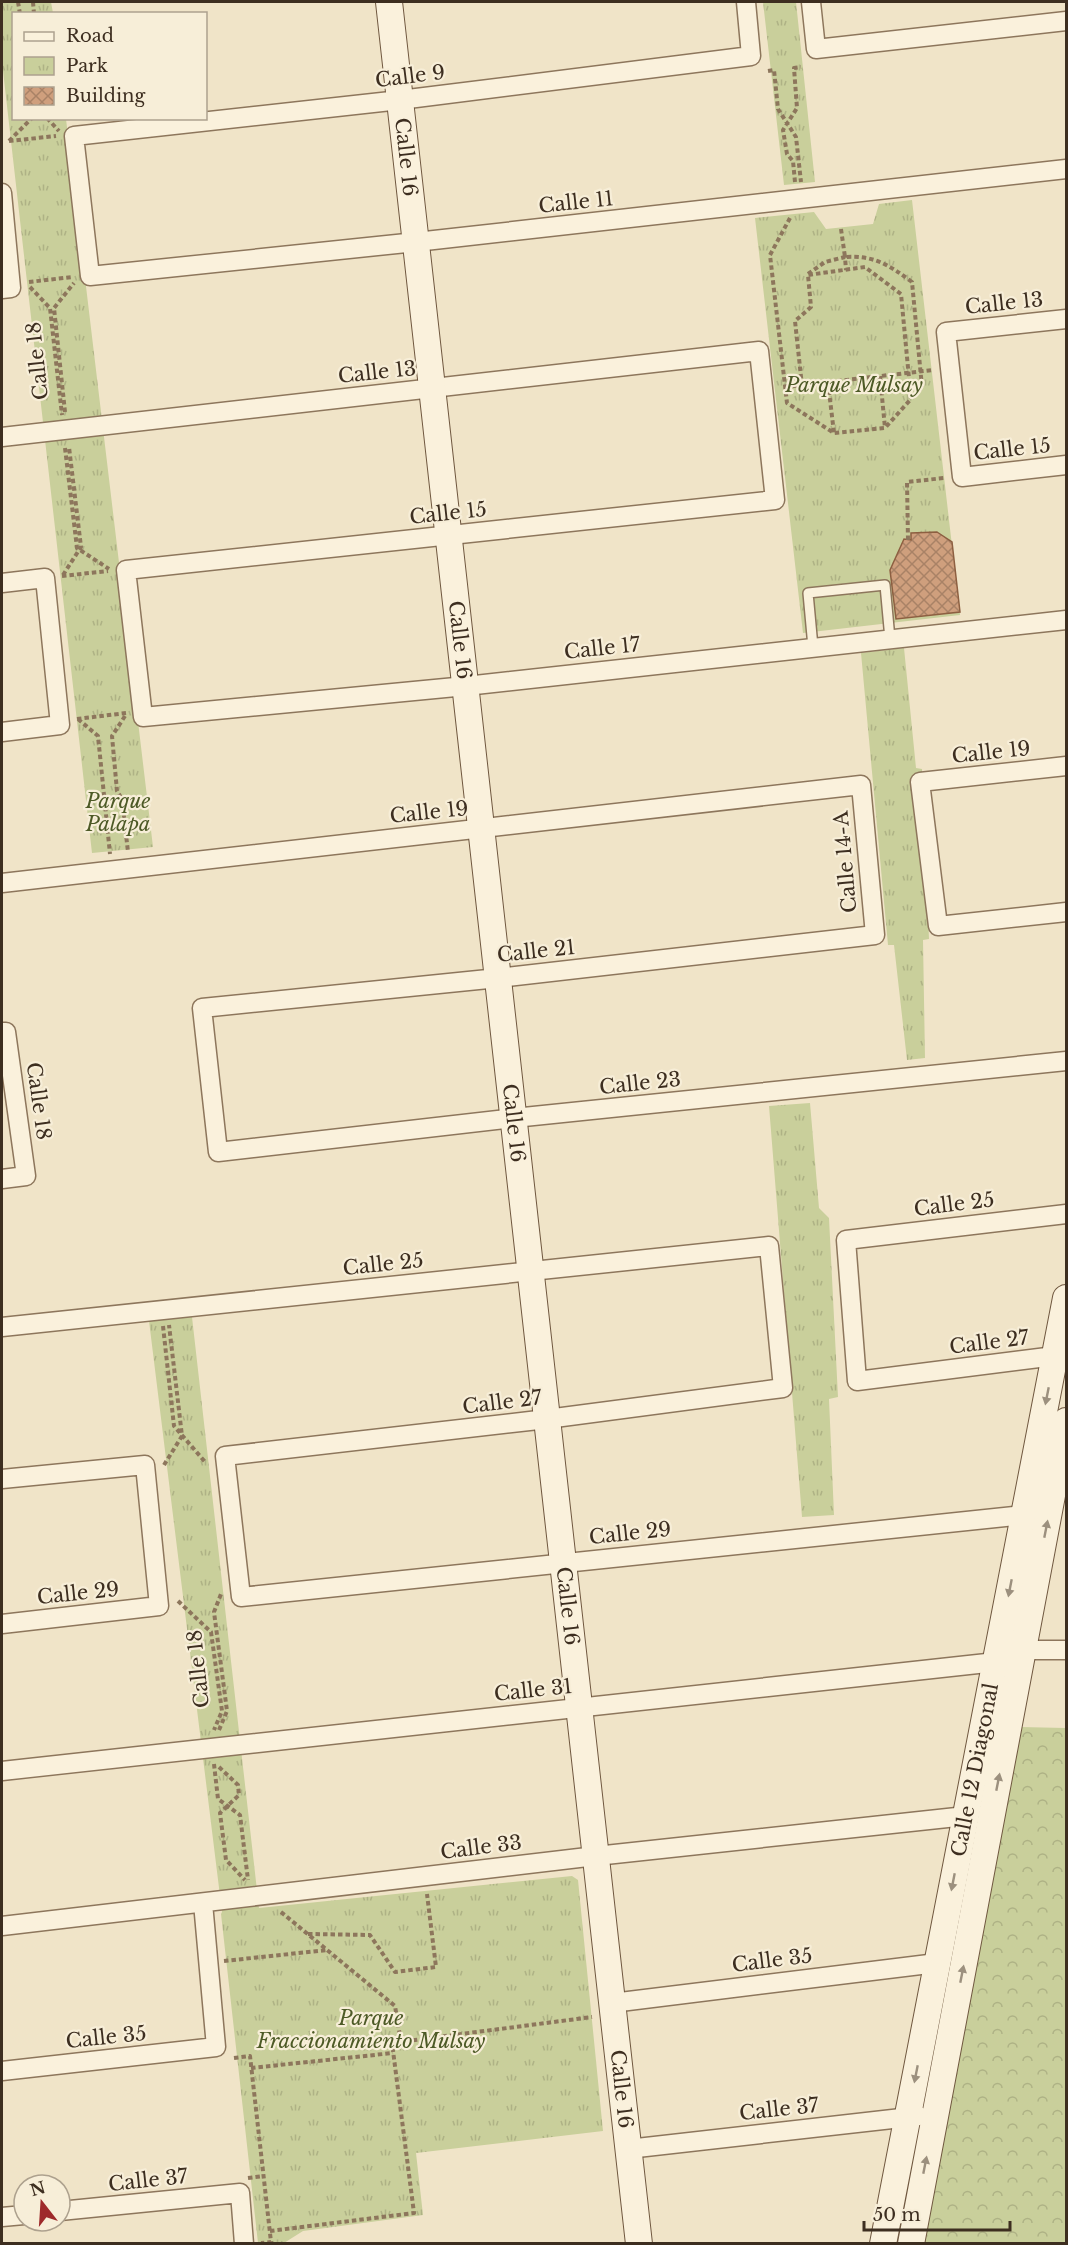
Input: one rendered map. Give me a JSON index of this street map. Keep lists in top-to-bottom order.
{
  "streets": {
    "street": [
      "Calle 9",
      "Calle 16",
      "Calle 11",
      "Calle 13",
      "Calle 18",
      "Calle 15",
      "Calle 17",
      "Calle 19",
      "Calle 14-A",
      "Calle 21",
      "Calle 23",
      "Calle 25",
      "Calle 27",
      "Calle 29",
      "Calle 31",
      "Calle 12 Diagonal",
      "Calle 33",
      "Calle 35",
      "Calle 37"
    ]
  },
  "crossings": [
    ["Calle 9", "Calle 16"],
    ["Calle 16", "Calle 11"],
    ["Calle 16", "Calle 13"],
    ["Calle 16", "Calle 15"],
    ["Calle 16", "Calle 17"],
    ["Calle 16", "Calle 19"],
    ["Calle 16", "Calle 21"],
    ["Calle 16", "Calle 23"],
    ["Calle 16", "Calle 25"],
    ["Calle 16", "Calle 27"],
    ["Calle 16", "Calle 29"],
    ["Calle 16", "Calle 31"],
    ["Calle 16", "Calle 33"],
    ["Calle 16", "Calle 35"],
    ["Calle 16", "Calle 37"],
    ["Calle 11", "Calle 18"],
    ["Calle 13", "Calle 15"],
    ["Calle 18", "Calle 29"],
    ["Calle 19", "Calle 14-A"],
    ["Calle 14-A", "Calle 21"],
    ["Calle 21", "Calle 23"],
    ["Calle 25", "Calle 27"],
    ["Calle 27", "Calle 29"],
    ["Calle 27", "Calle 12 Diagonal"],
    ["Calle 29", "Calle 12 Diagonal"],
    ["Calle 31", "Calle 12 Diagonal"],
    ["Calle 12 Diagonal", "Calle 33"],
    ["Calle 12 Diagonal", "Calle 35"],
    ["Calle 12 Diagonal", "Calle 37"],
    ["Calle 33", "Calle 35"]
  ],
  "parks": ["Parque Mulsay", "Parque Palapa", "Parque Fraccionamiento Mulsay"],
  "legend": ["Road", "Park", "Building"],
  "scale_bar": "50 m",
  "north": "top"
}
